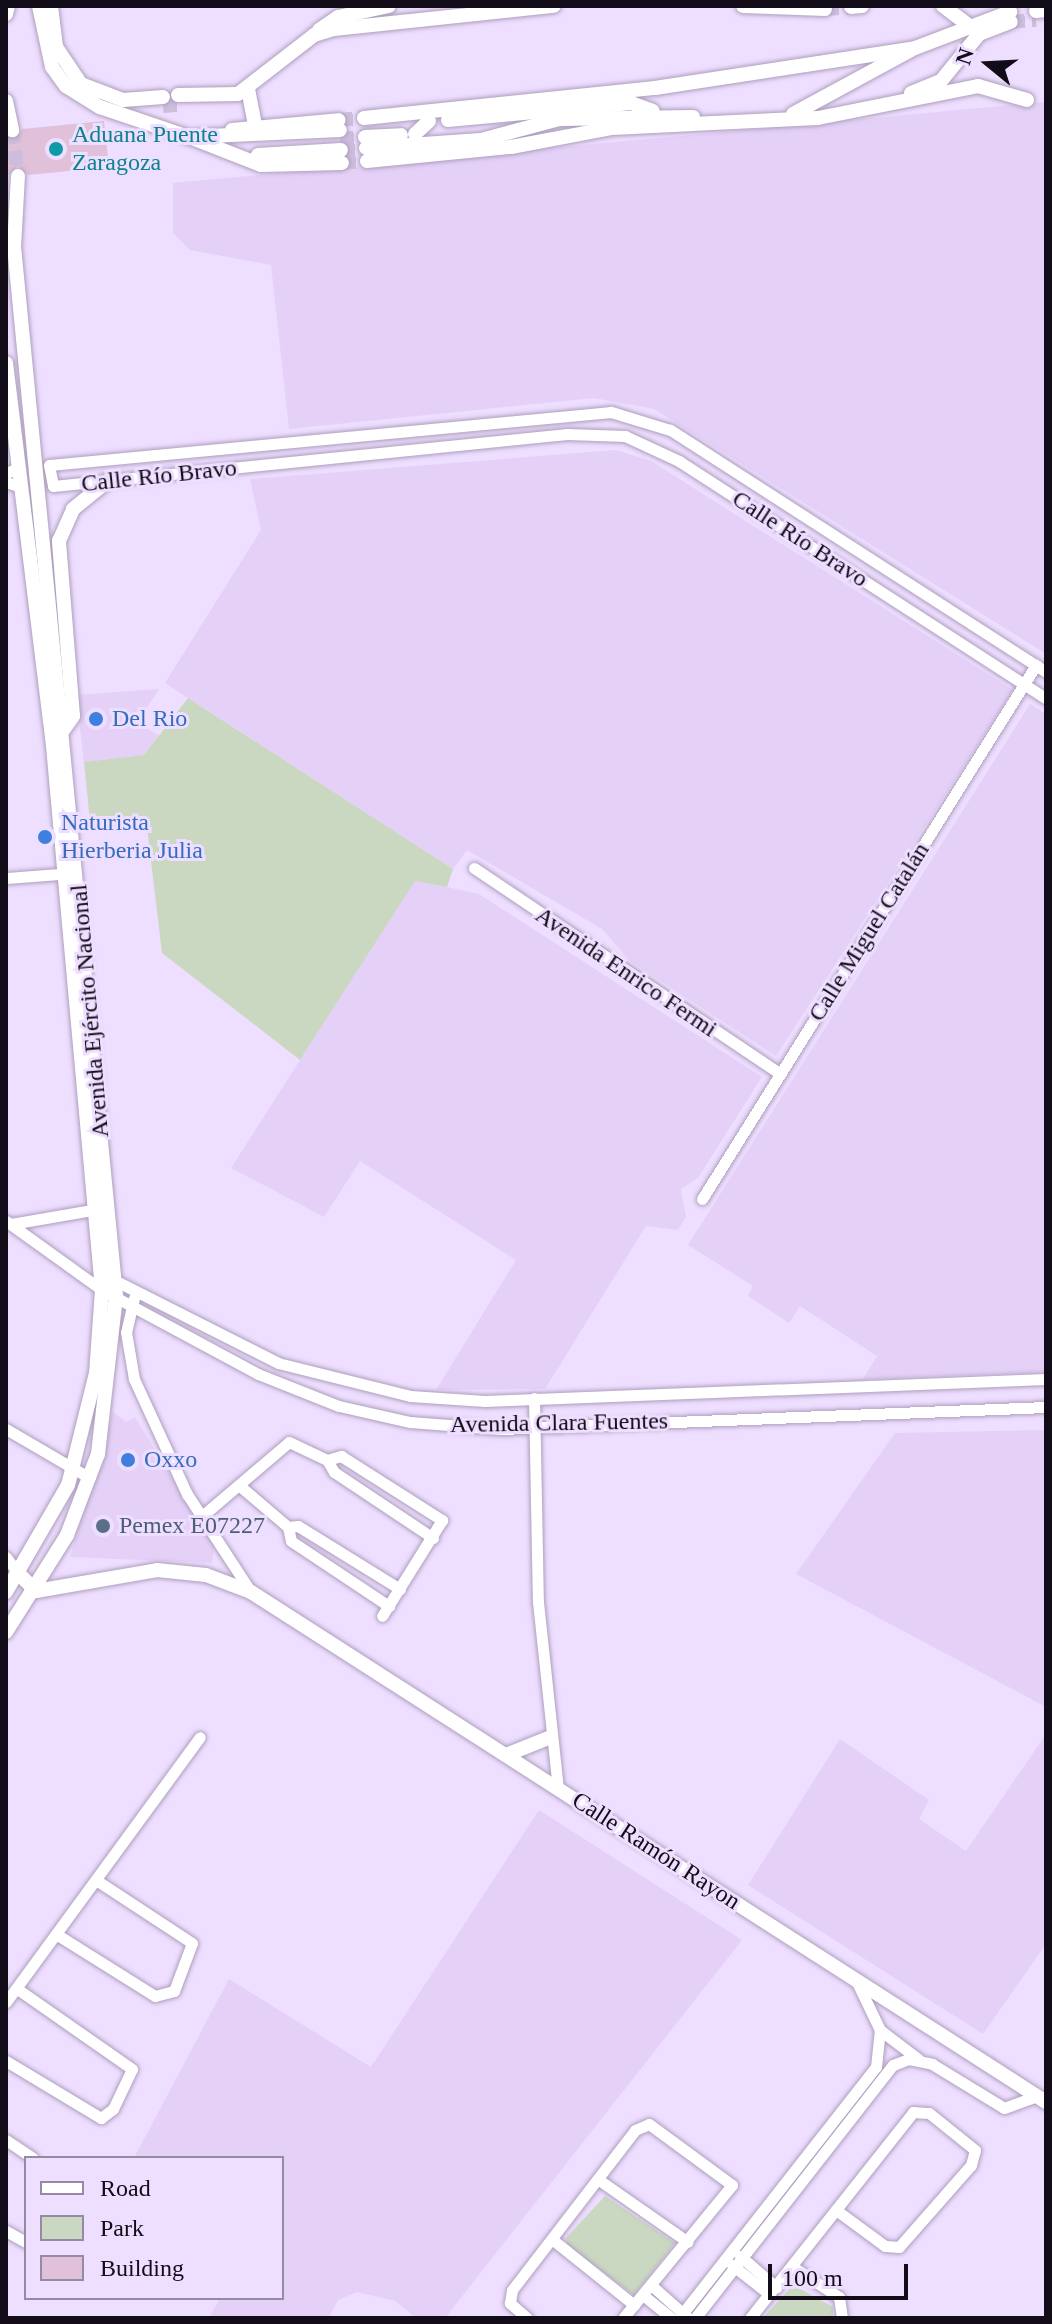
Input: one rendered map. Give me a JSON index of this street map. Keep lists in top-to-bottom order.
{
  "streets": {
    "main road": ["Avenida Ejército Nacional", "Calle Ramón Rayon"],
    "street": [
      "Calle Río Bravo",
      "Calle Miguel Catalán",
      "Avenida Enrico Fermi",
      "Avenida Clara Fuentes"
    ]
  },
  "crossings": [
    ["Calle Río Bravo", "Calle Miguel Catalán"],
    ["Calle Miguel Catalán", "Avenida Enrico Fermi"],
    ["Avenida Ejército Nacional", "Avenida Clara Fuentes"],
    ["Avenida Ejército Nacional", "Calle Ramón Rayon"]
  ],
  "places": [
    "Aduana Puente Zaragoza",
    "Del Rio",
    "Naturista Hierberia Julia",
    "Oxxo",
    "Pemex E07227"
  ],
  "legend": ["Road", "Park", "Building"],
  "scale_bar": "100 m",
  "north": "left"
}
